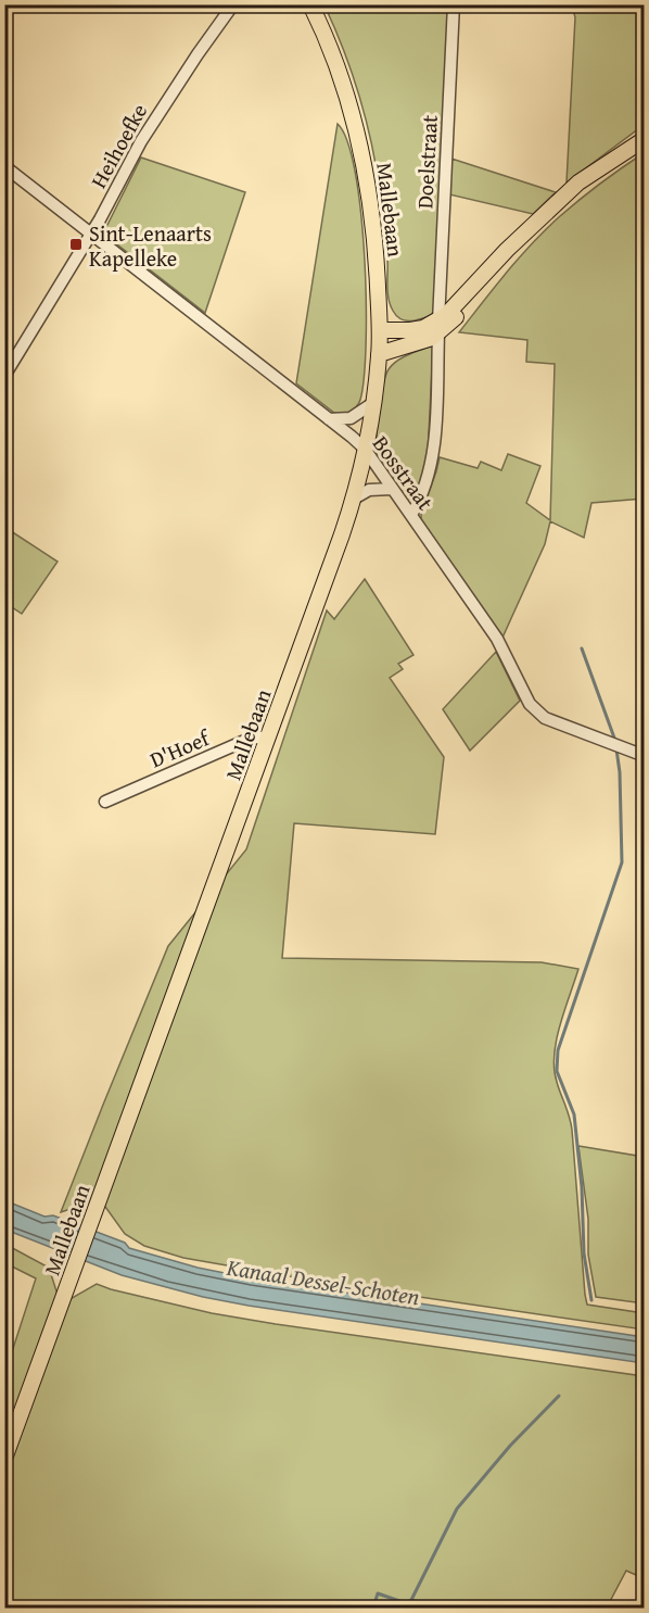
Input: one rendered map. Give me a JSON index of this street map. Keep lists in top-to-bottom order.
{
  "streets": {
    "main road": ["Mallebaan"],
    "street": [
      "Heihoefke",
      "Doelstraat",
      "Bosstraat",
      "D'Hoef"
    ]
  },
  "crossings": [
    ["Heihoefke", "Bosstraat"],
    ["Doelstraat", "Bosstraat"],
    ["Mallebaan", "Bosstraat"],
    ["Mallebaan", "D'Hoef"]
  ],
  "water": ["Kanaal Dessel-Schoten"],
  "places": {
    "transit": ["Sint-Lenaarts Kapelleke"]
  }
}
